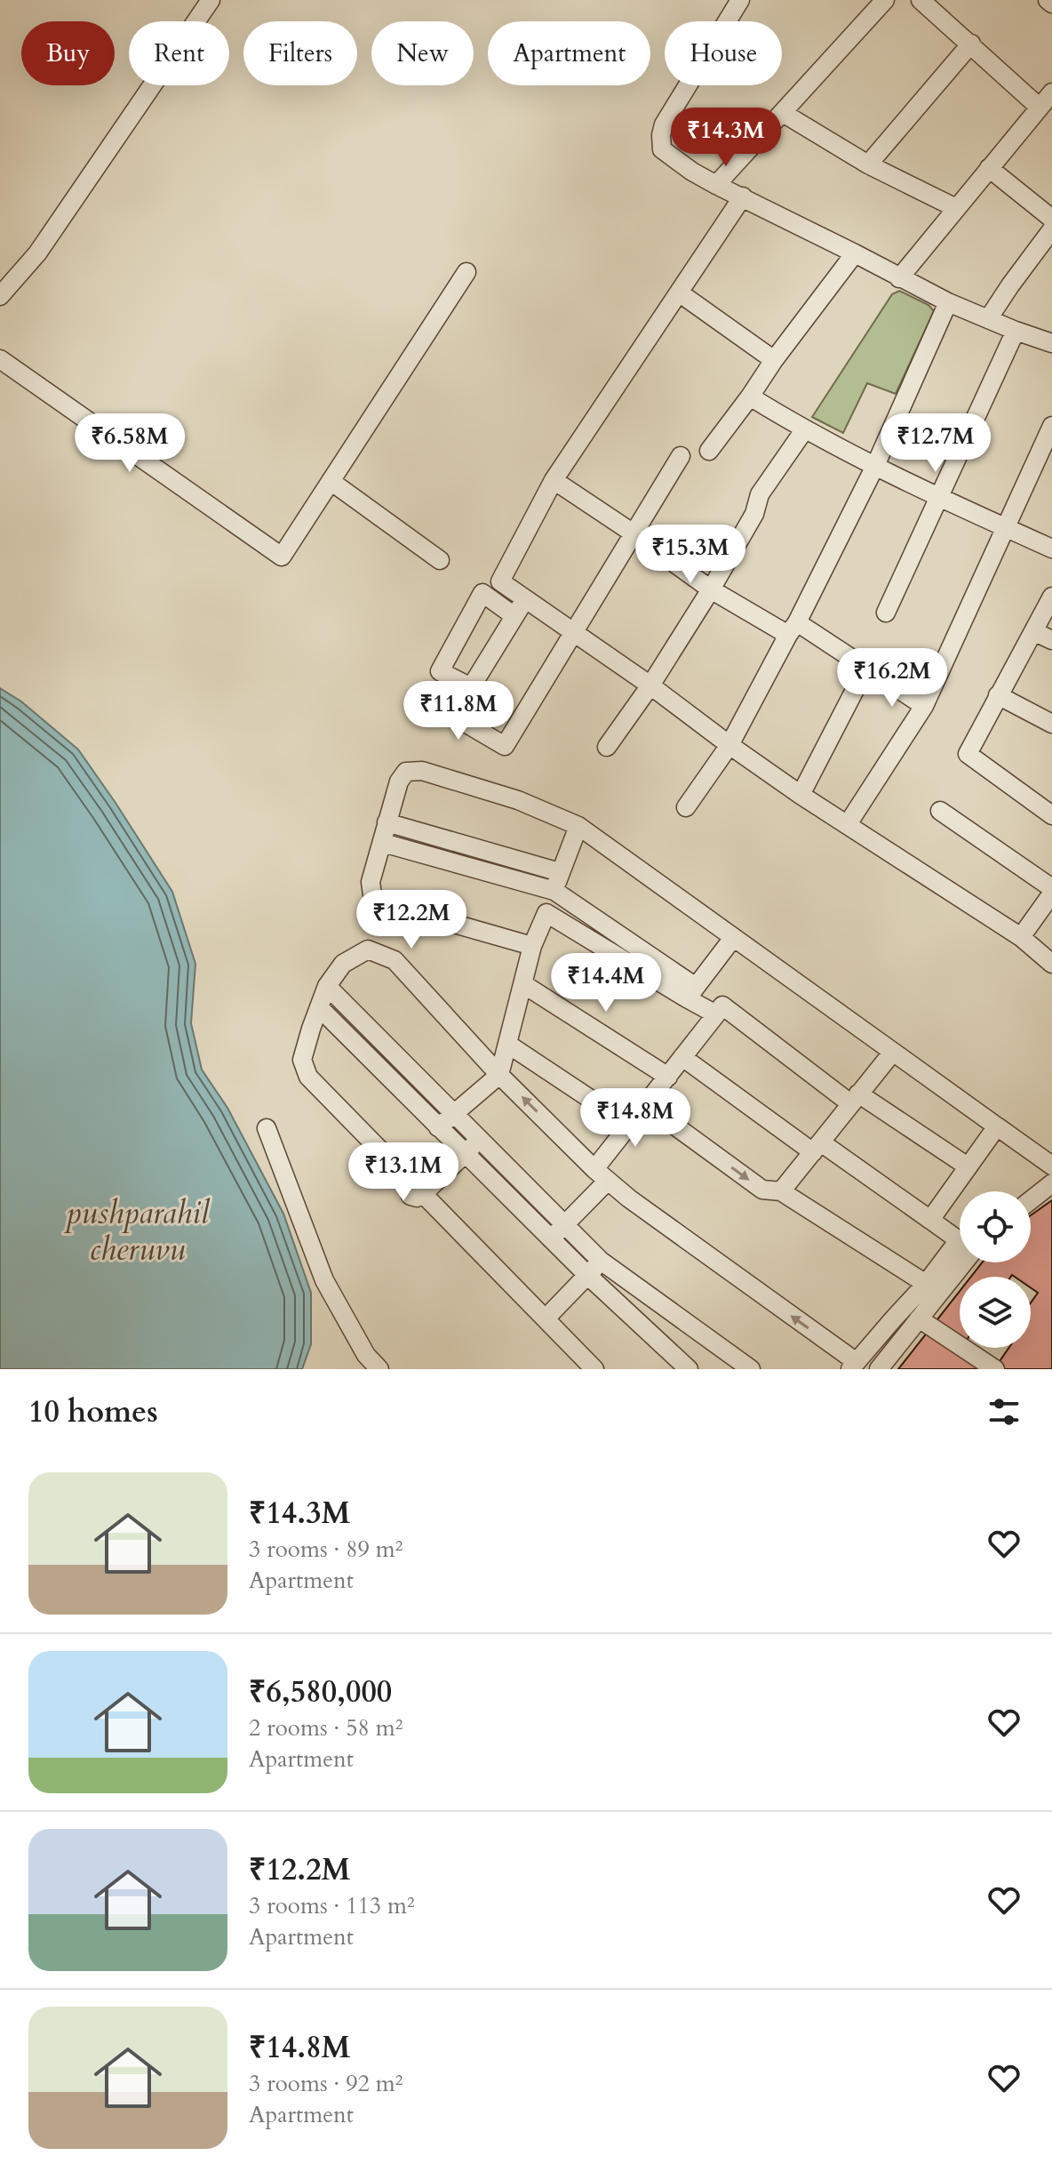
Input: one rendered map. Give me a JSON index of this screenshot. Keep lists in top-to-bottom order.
{
  "water": ["pushparahil cheruvu"],
  "page": {
    "chip": [
      "Buy",
      "Rent",
      "Filters",
      "New",
      "Apartment",
      "House"
    ],
    "price": [
      "₹14.3M",
      "₹6.58M",
      "₹12.7M",
      "₹15.3M",
      "₹16.2M",
      "₹11.8M",
      "₹12.2M",
      "₹14.4M",
      "₹14.8M",
      "₹13.1M"
    ],
    "heading": "10 homes",
    "list": [
      {
        "name": "₹14.3M",
        "note": "3 rooms · 89 m² · Apartment"
      },
      {
        "name": "₹6,580,000",
        "note": "2 rooms · 58 m² · Apartment"
      },
      {
        "name": "₹12.2M",
        "note": "3 rooms · 113 m² · Apartment"
      },
      {
        "name": "₹14.8M",
        "note": "3 rooms · 92 m² · Apartment"
      }
    ]
  }
}
